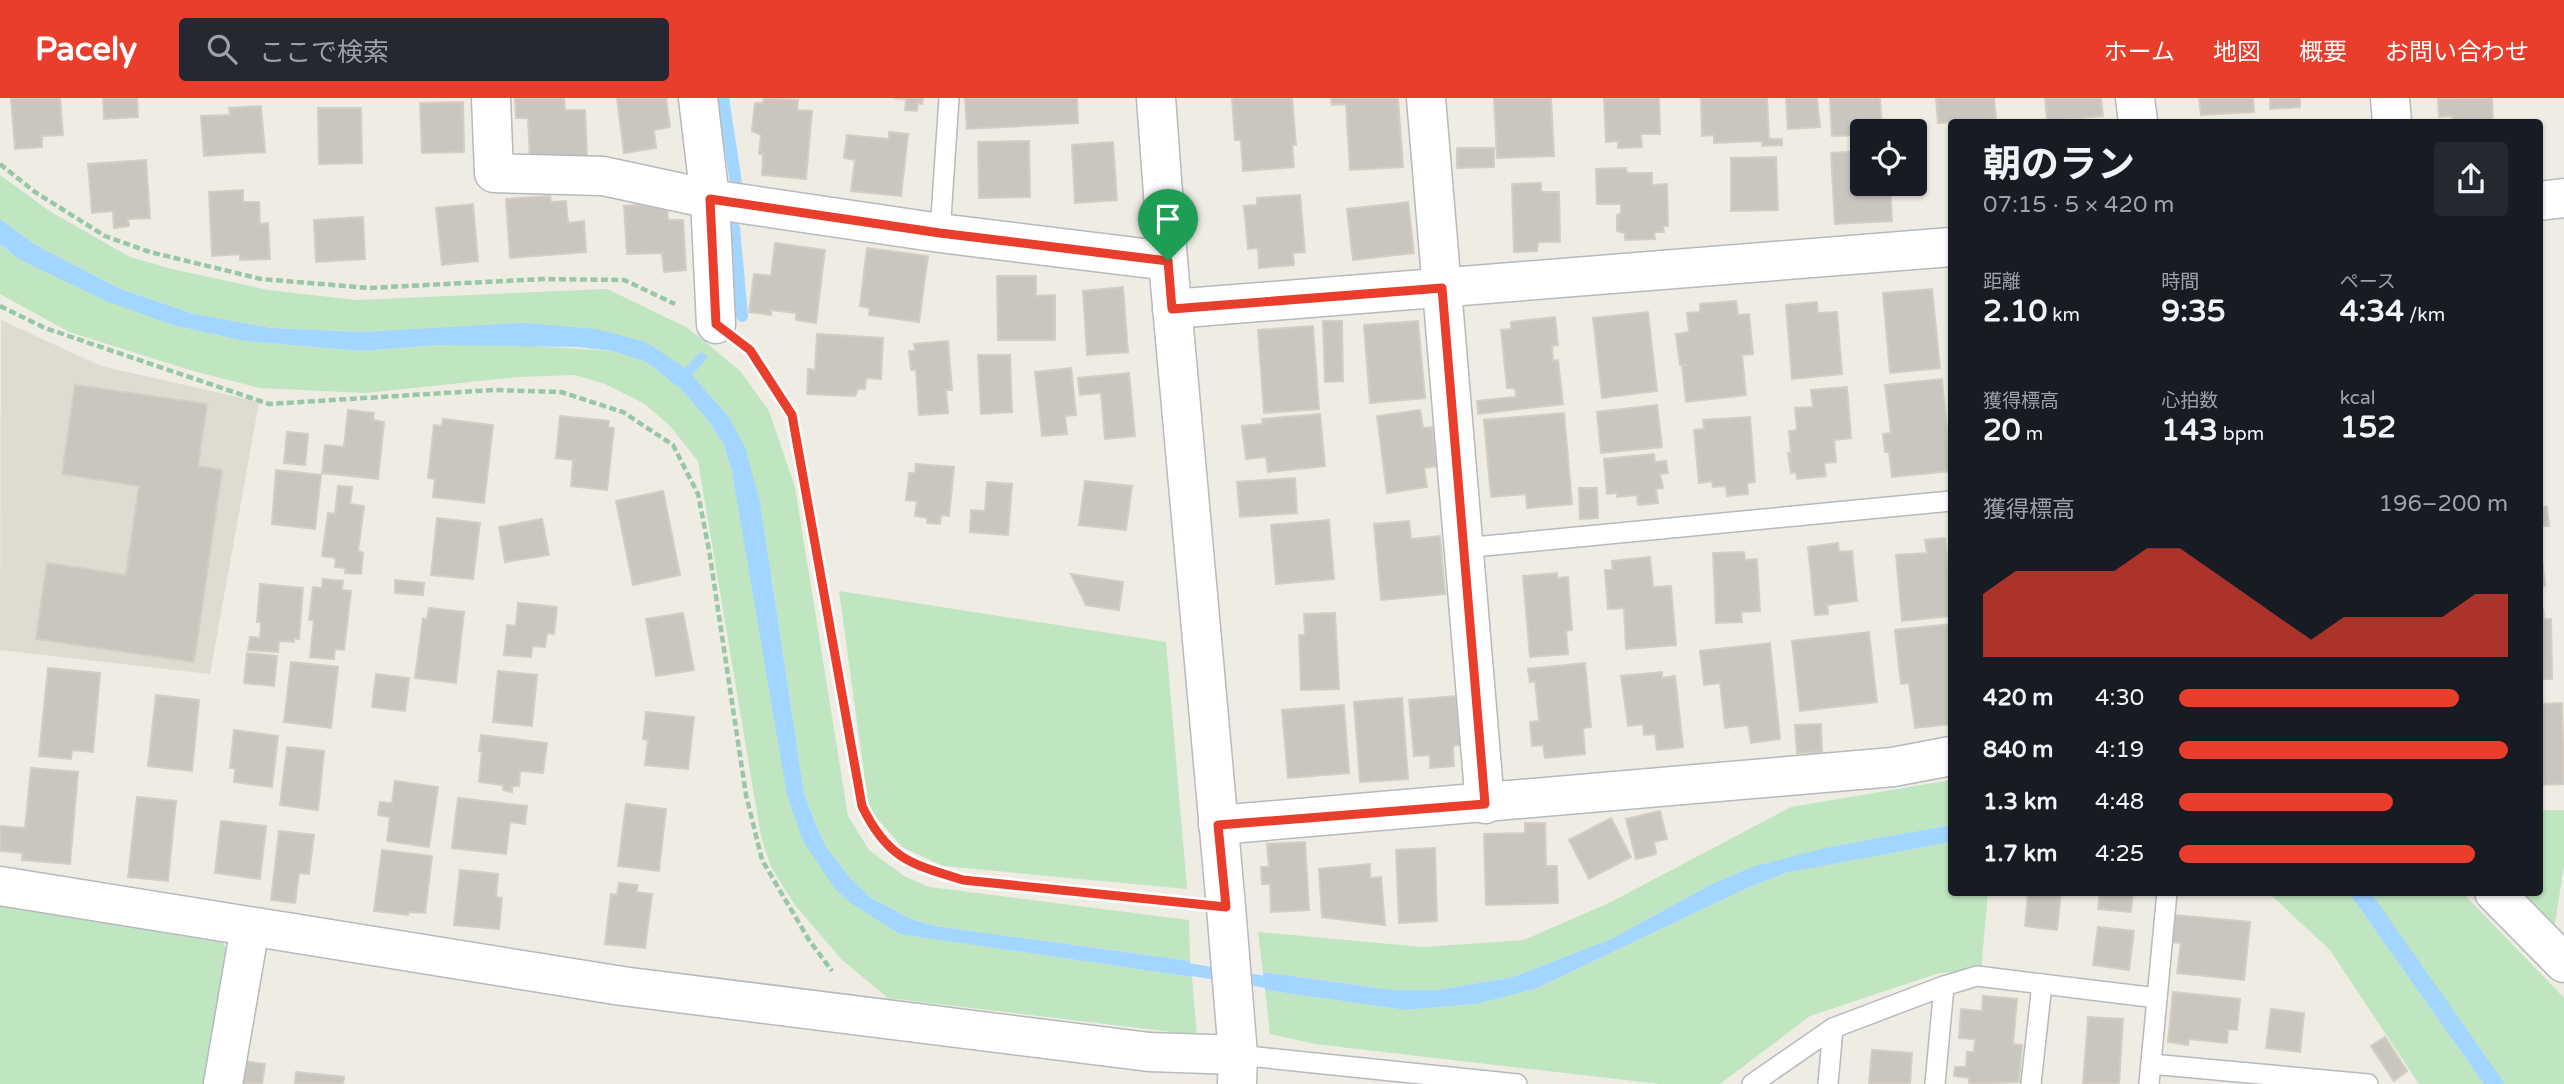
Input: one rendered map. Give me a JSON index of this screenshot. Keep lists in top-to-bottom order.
{
  "page": {
    "header": "Pacely",
    "search": "ここで検索",
    "nav": [
      "ホーム",
      "地図",
      "概要",
      "お問い合わせ"
    ],
    "heading": ["朝のラン", "07:15 · 5 × 420 m"],
    "stats": [
      ["距離", "2.10 km"],
      ["時間", "9:35"],
      ["ペース", "4:34 /km"],
      ["獲得標高", "20 m"],
      ["心拍数", "143 bpm"],
      ["kcal", "152"]
    ],
    "chart": ["獲得標高", "196–200 m"],
    "list": [
      {
        "name": "420 m",
        "note": "4:30"
      },
      {
        "name": "840 m",
        "note": "4:19"
      },
      {
        "name": "1.3 km",
        "note": "4:48"
      },
      {
        "name": "1.7 km",
        "note": "4:25"
      }
    ]
  }
}
